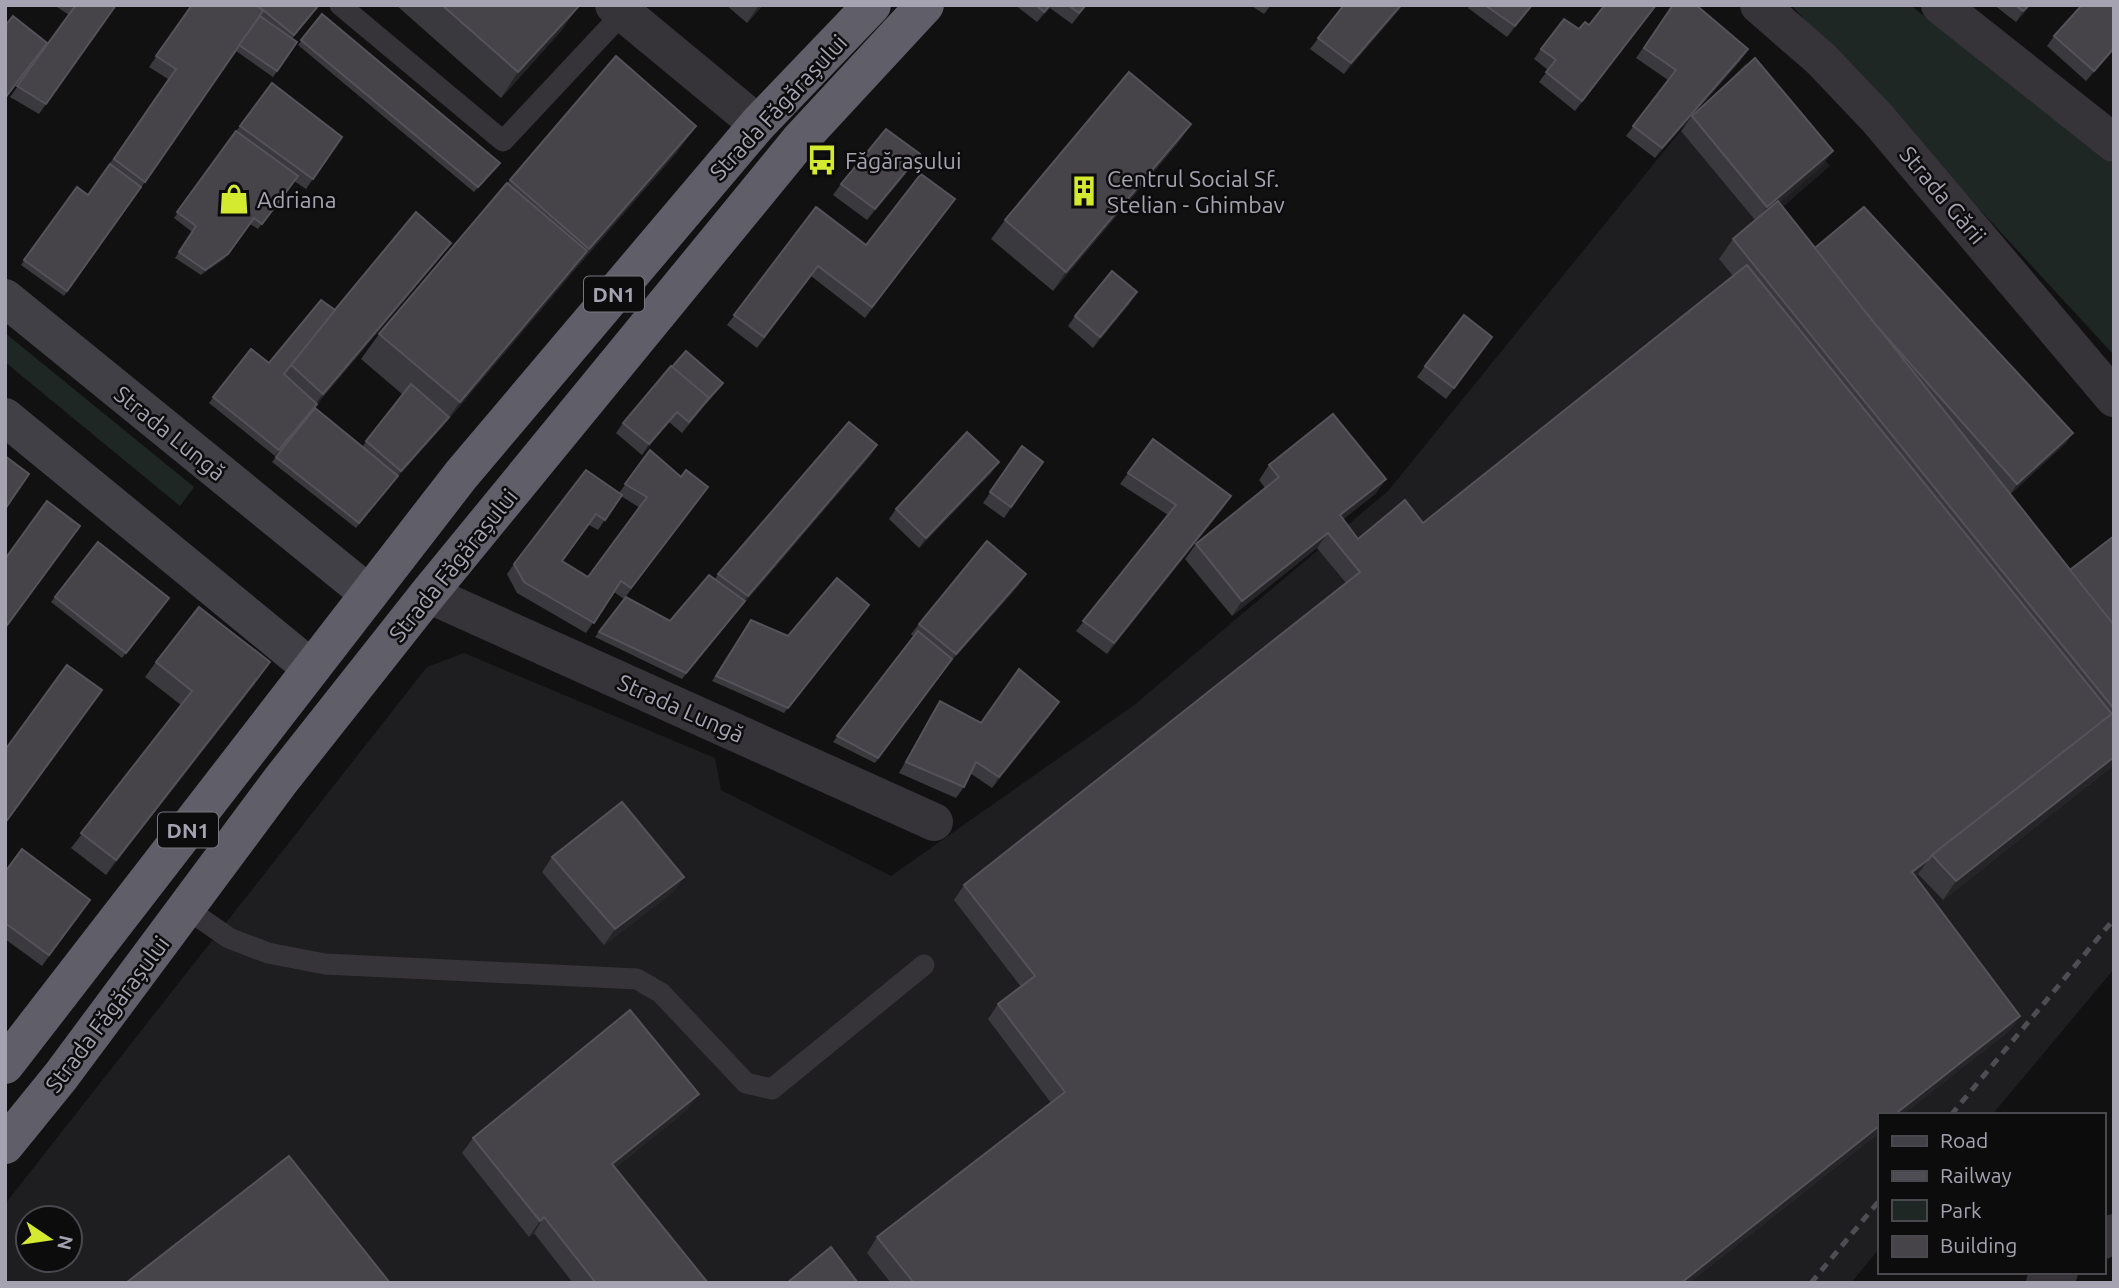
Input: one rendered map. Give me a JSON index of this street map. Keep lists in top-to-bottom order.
{
  "streets": {
    "highway": ["Strada Făgărașului", "DN1"],
    "street": ["Strada Gării", "Strada Lungă"]
  },
  "crossings": [
    ["Strada Făgărașului", "Strada Lungă"]
  ],
  "places": {
    "bus stop": ["Făgărașului"],
    "building": ["Centrul Social Sf. Stelian - Ghimbav"],
    "shop": ["Adriana"]
  },
  "legend": [
    "Road",
    "Railway",
    "Park",
    "Building"
  ],
  "north": "right"
}
